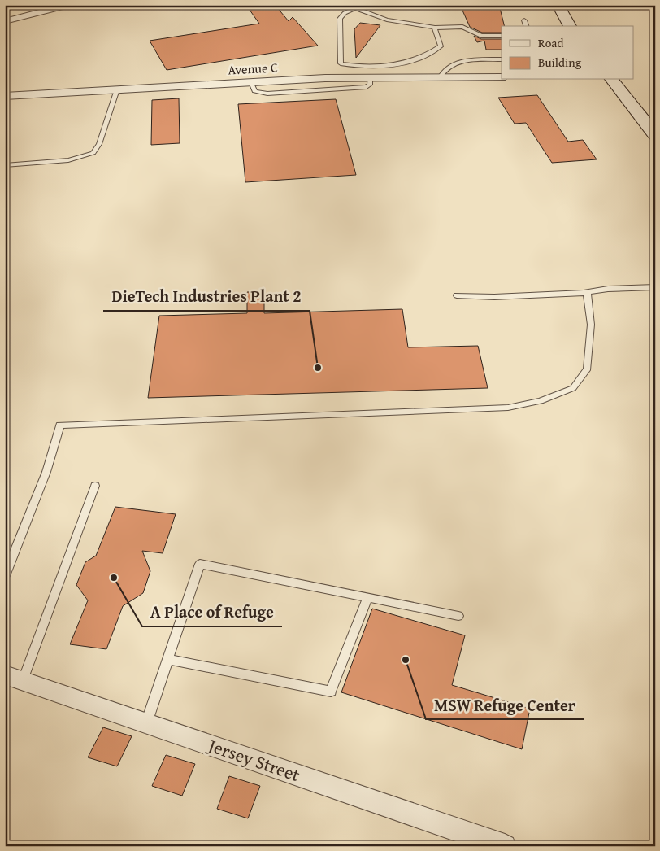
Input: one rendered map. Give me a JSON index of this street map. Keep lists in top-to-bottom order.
{
  "streets": {
    "street": ["Avenue C", "Jersey Street"]
  },
  "places": ["DieTech Industries Plant 2", "A Place of Refuge", "MSW Refuge Center"],
  "legend": ["Road", "Building"]
}
